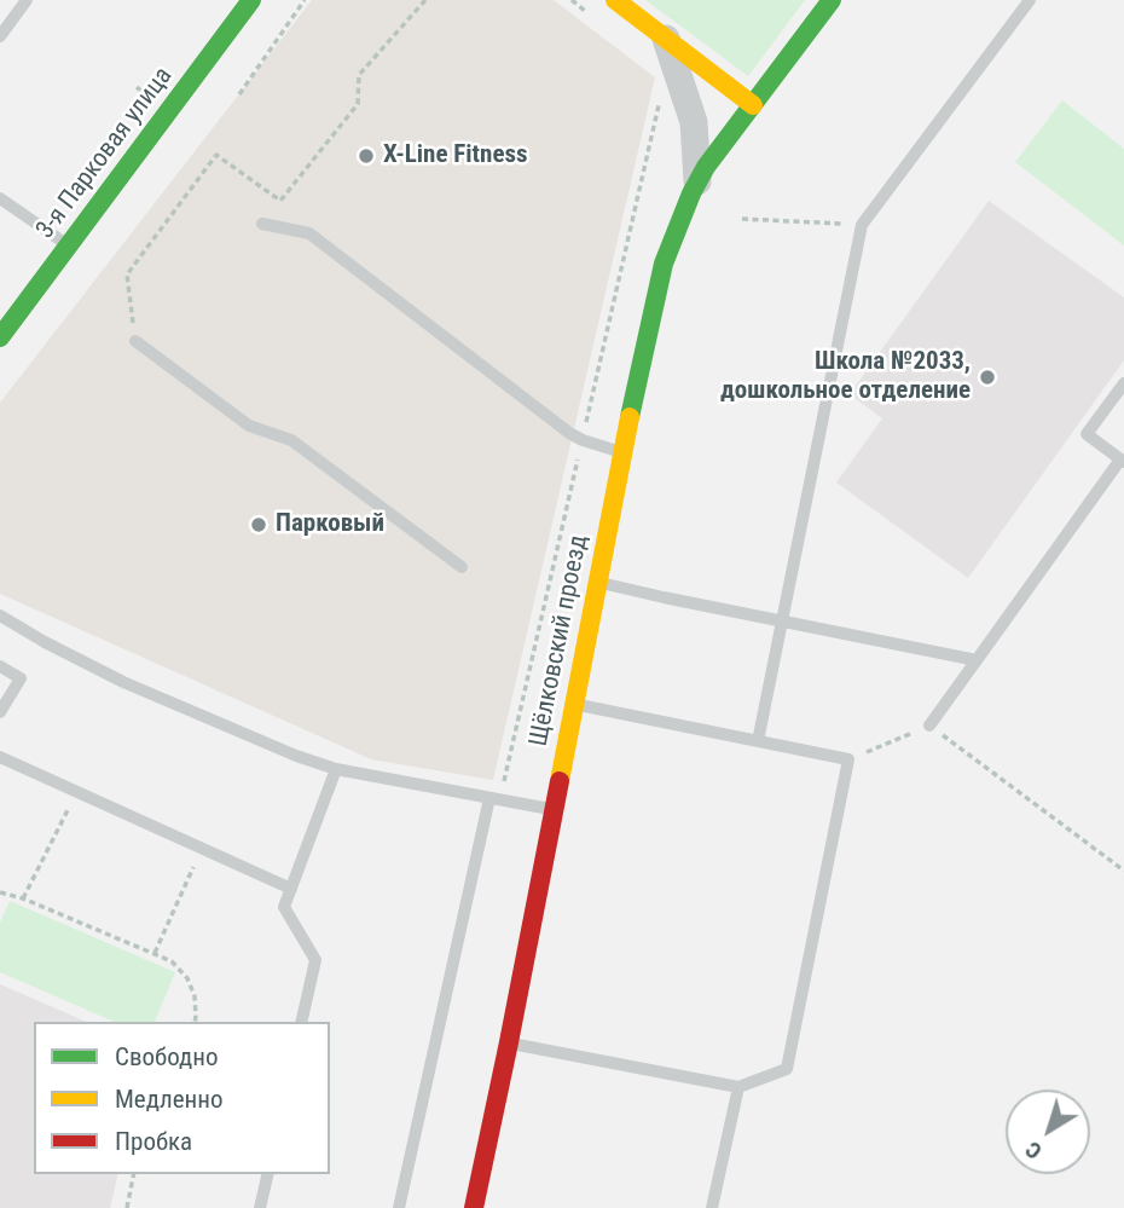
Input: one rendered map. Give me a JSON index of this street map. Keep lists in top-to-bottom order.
{
  "streets": {
    "street": ["3-я Парковая улица", "Щёлковский проезд"]
  },
  "places": ["X-Line Fitness", "Школа №2033, дошкольное отделение", "Парковый"],
  "legend": ["Свободно", "Медленно", "Пробка"],
  "north": "bottom left"
}
